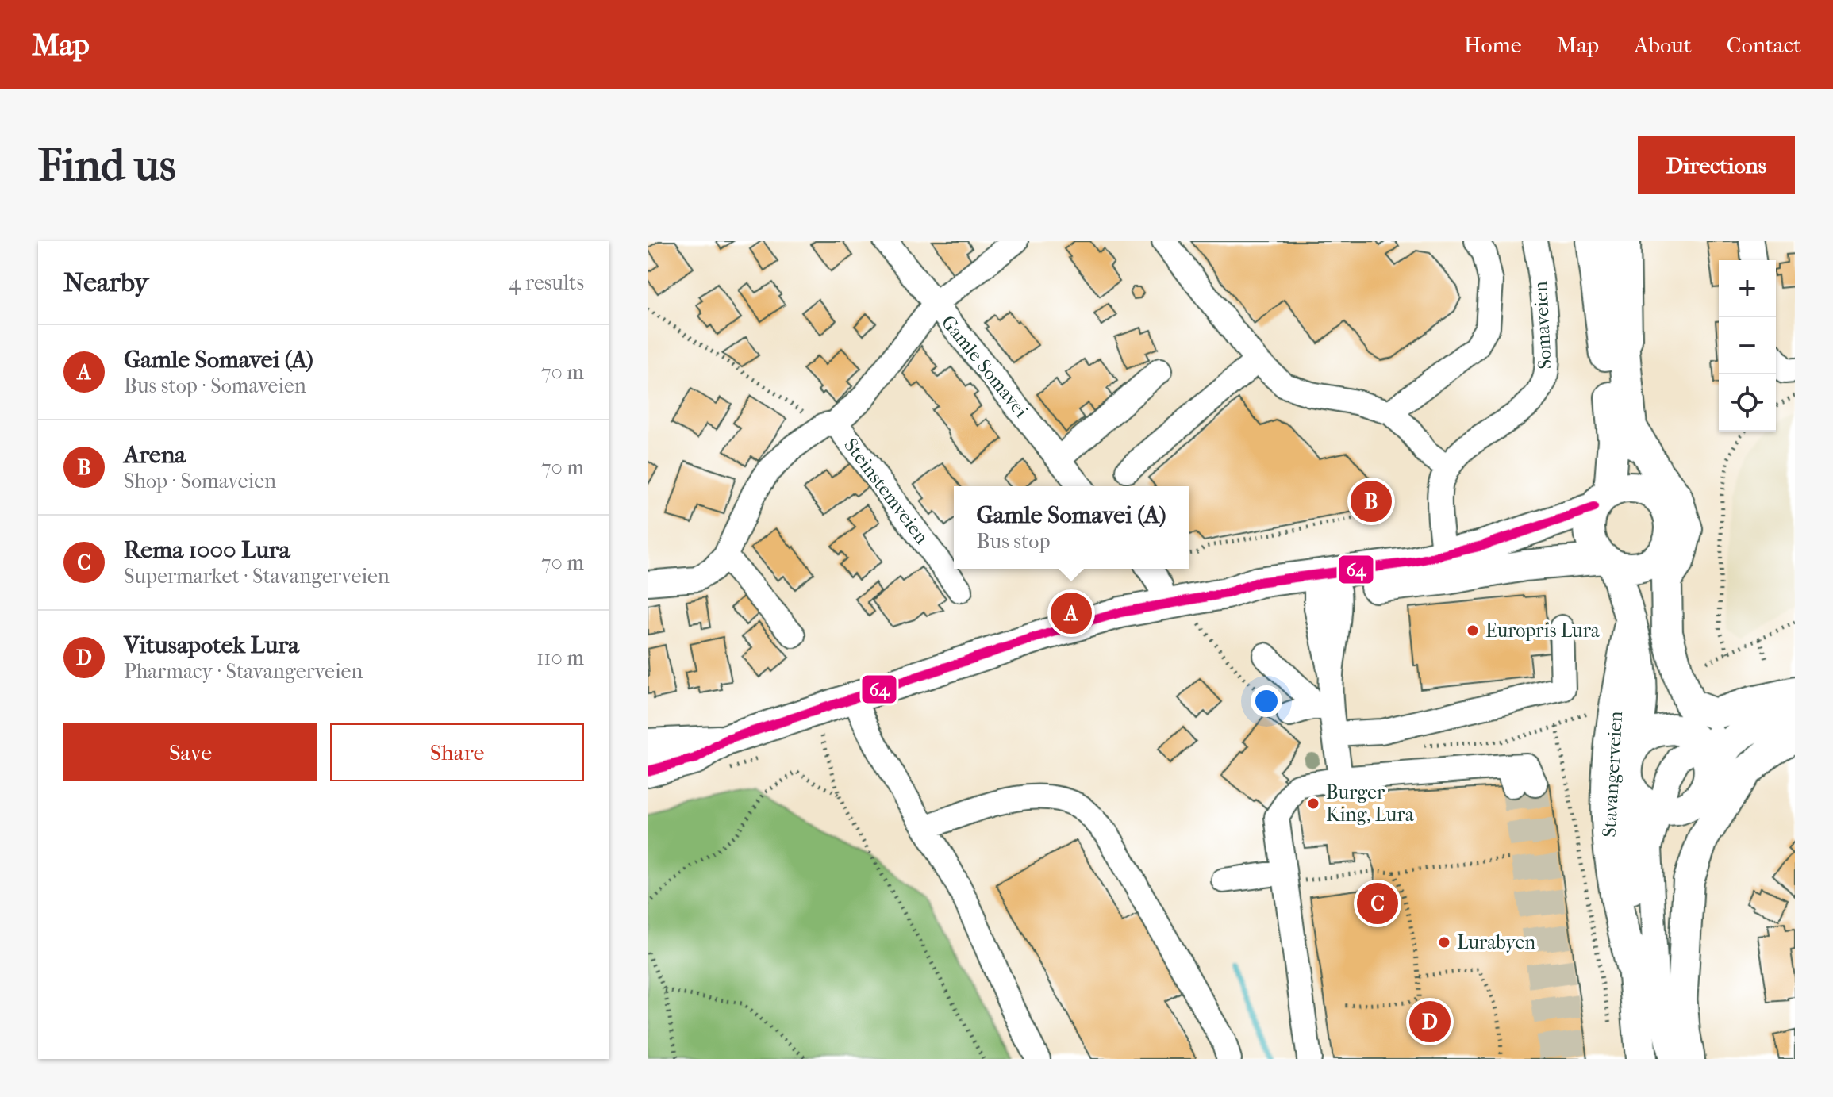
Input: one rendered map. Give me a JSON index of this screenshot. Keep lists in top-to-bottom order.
{
  "streets": {
    "main road": ["Stavangerveien"],
    "street": ["Somaveien", "Gamle Somavei", "Steinstemveien"]
  },
  "crossings": [
    ["Gamle Somavei", "Steinstemveien"]
  ],
  "places": ["Europris Lura", "Burger King, Lura", "Lurabyen"],
  "lines": ["transit line 64"],
  "page": {
    "header": "Map",
    "nav": [
      "Home",
      "Map",
      "About",
      "Contact"
    ],
    "buttons": [
      "Directions",
      ["Save", "Share"]
    ],
    "title": "Find us",
    "heading": ["Nearby", "4 results"],
    "map_buttons": ["+", "−"],
    "list": [
      {
        "mark": "A",
        "name": "Gamle Somavei (A)",
        "note": "Bus stop · Somaveien",
        "value": "70 m"
      },
      {
        "mark": "B",
        "name": "Arena",
        "note": "Shop · Somaveien",
        "value": "70 m"
      },
      {
        "mark": "C",
        "name": "Rema 1000 Lura",
        "note": "Supermarket · Stavangerveien",
        "value": "70 m"
      },
      {
        "mark": "D",
        "name": "Vitusapotek Lura",
        "note": "Pharmacy · Stavangerveien",
        "value": "110 m"
      }
    ],
    "pins": [
      "B",
      "A",
      "C",
      "D"
    ],
    "popup": ["Gamle Somavei (A)", "Bus stop"]
  }
}
